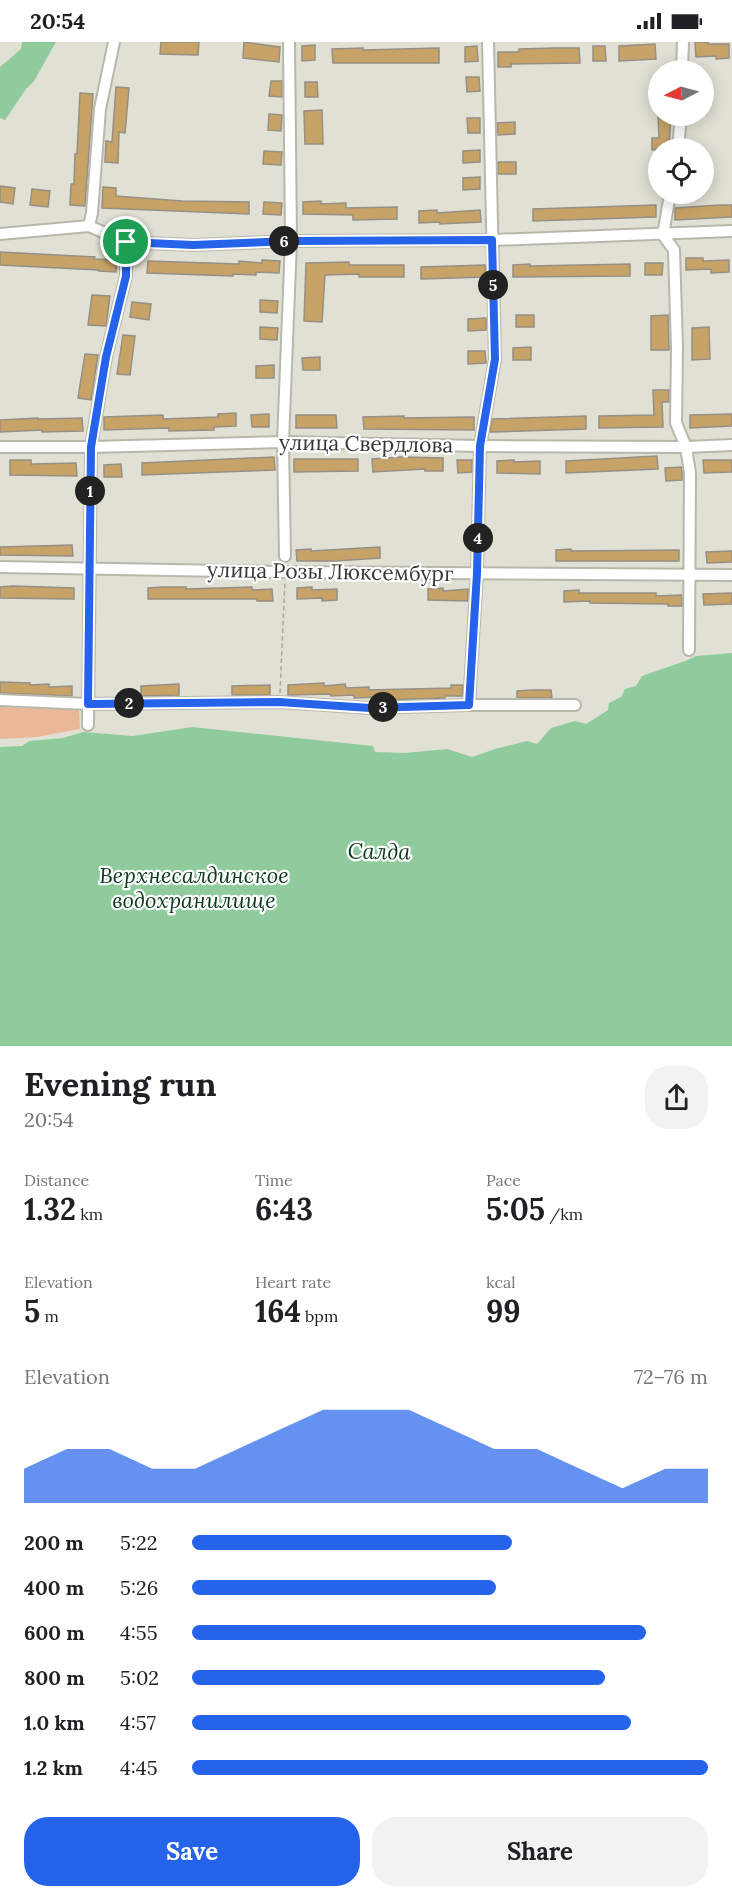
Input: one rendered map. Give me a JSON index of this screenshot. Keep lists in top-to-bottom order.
{
  "streets": {
    "street": ["улица Свердлова", "улица Розы Люксембург"]
  },
  "water": ["Салда", "Верхнесалдинское водохранилище"],
  "north": "left",
  "page": {
    "status": "20:54",
    "pins": [
      "6",
      "5",
      "1",
      "4",
      "2",
      "3"
    ],
    "heading": ["Evening run", "20:54"],
    "stats": [
      ["Distance", "1.32 km"],
      ["Time", "6:43"],
      ["Pace", "5:05 /km"],
      ["Elevation", "5 m"],
      ["Heart rate", "164 bpm"],
      ["kcal", "99"]
    ],
    "chart": ["Elevation", "72–76 m"],
    "list": [
      {
        "name": "200 m",
        "note": "5:22"
      },
      {
        "name": "400 m",
        "note": "5:26"
      },
      {
        "name": "600 m",
        "note": "4:55"
      },
      {
        "name": "800 m",
        "note": "5:02"
      },
      {
        "name": "1.0 km",
        "note": "4:57"
      },
      {
        "name": "1.2 km",
        "note": "4:45"
      }
    ],
    "buttons": ["Save", "Share"]
  }
}
